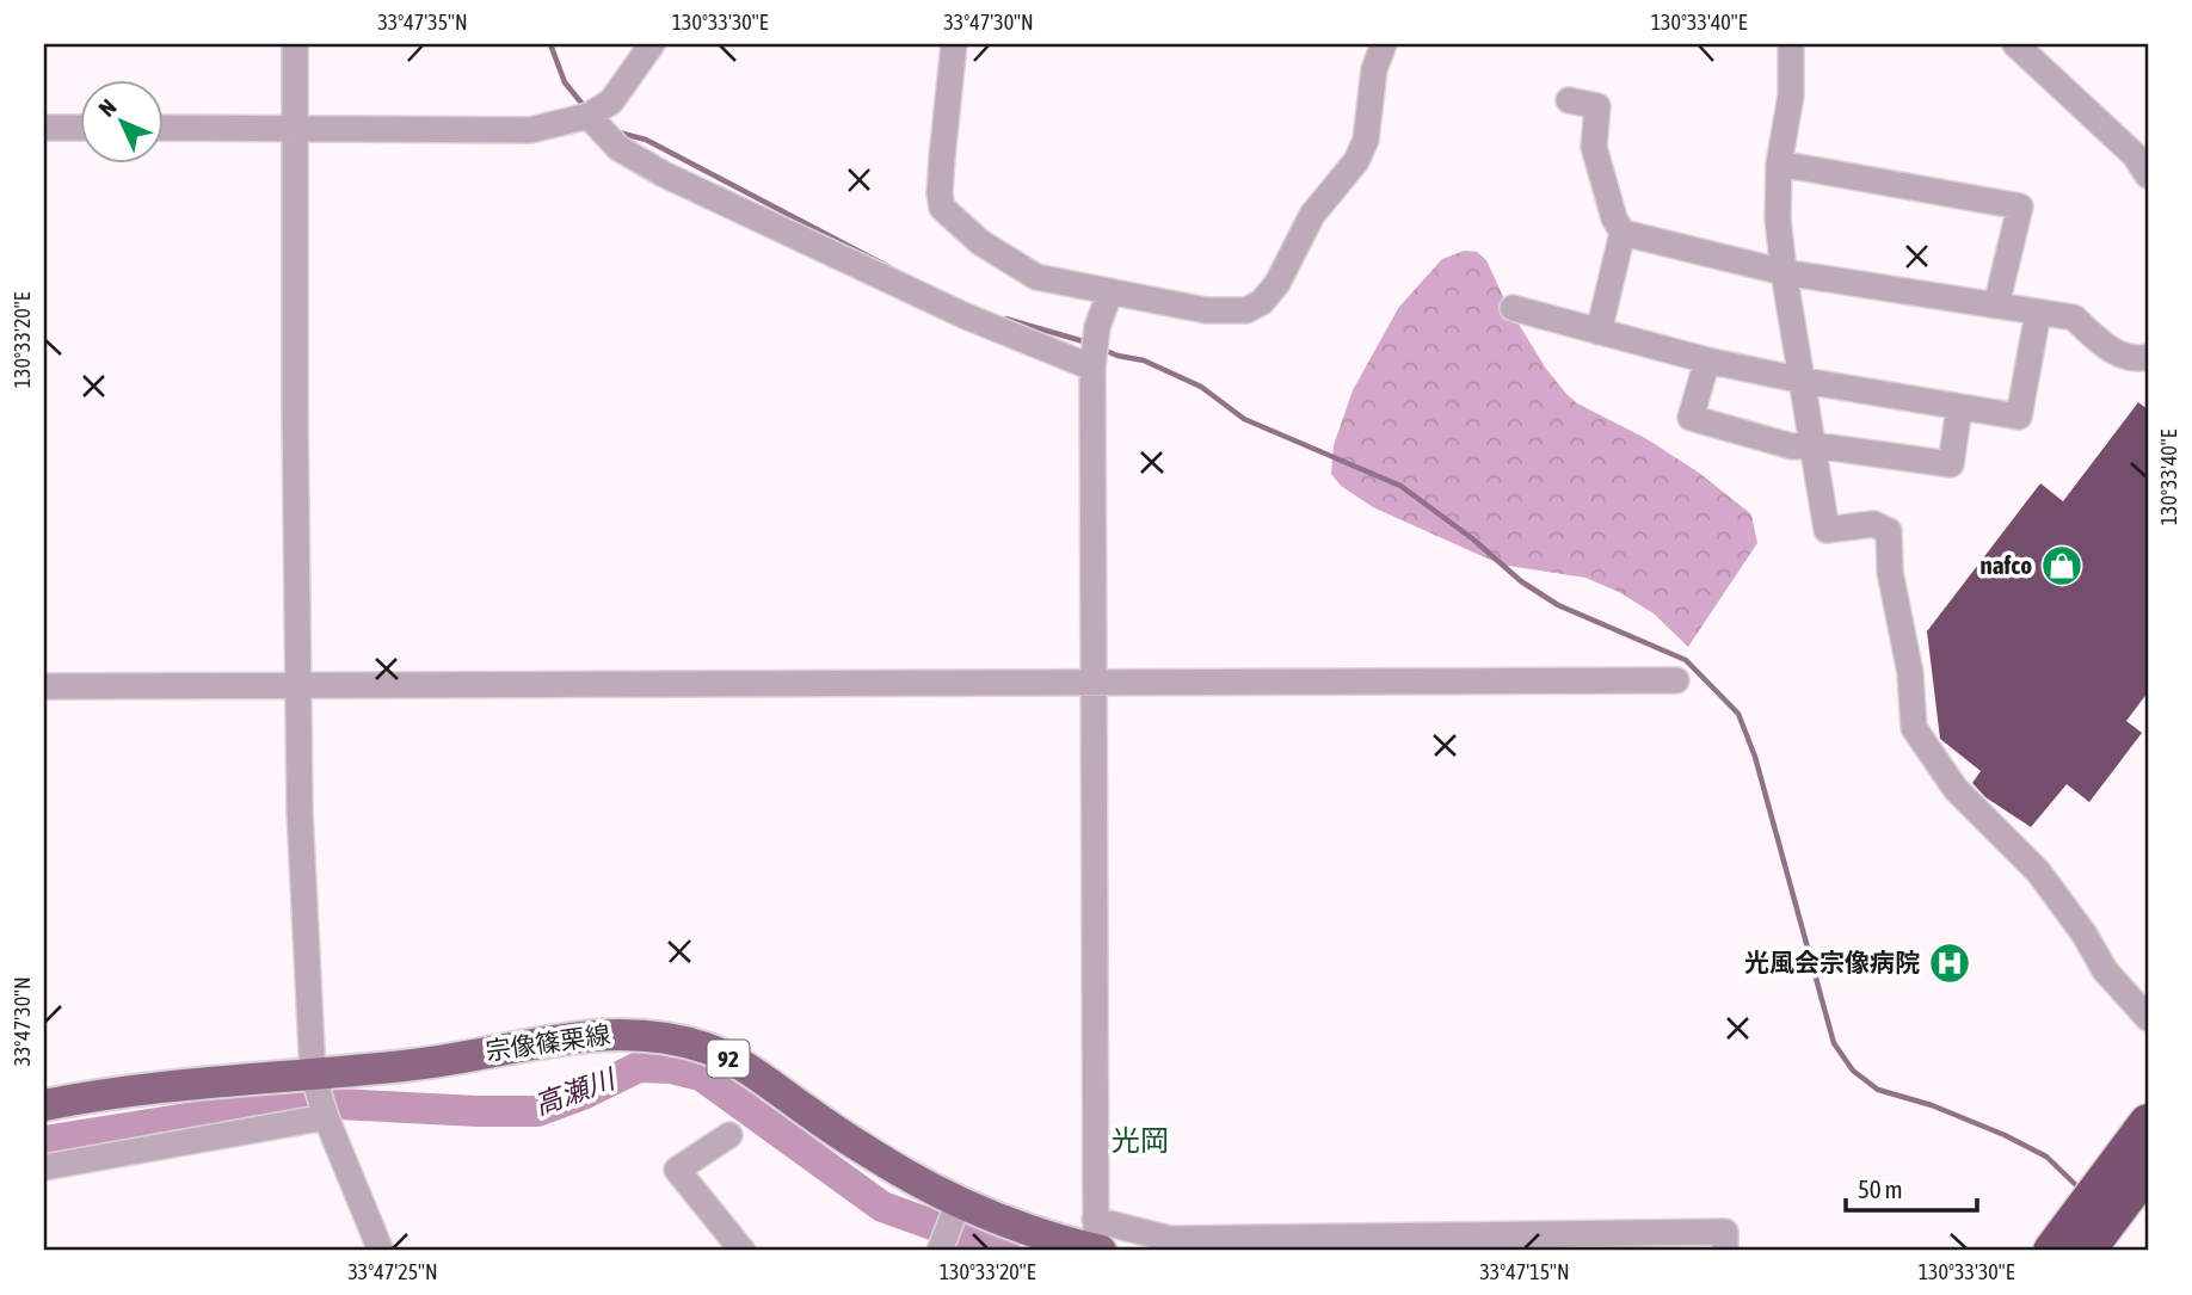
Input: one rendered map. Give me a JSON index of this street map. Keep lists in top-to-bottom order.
{
  "streets": {
    "main road": ["宗像篠栗線", "92"]
  },
  "districts": ["光岡"],
  "water": ["高瀬川"],
  "places": {
    "shop": ["nafco"],
    "hospital": ["光風会宗像病院"]
  },
  "scale_bar": "50 m",
  "north": "top left",
  "coordinates": [
    "33°47'35\"N",
    "130°33'30\"E",
    "33°47'30\"N",
    "130°33'40\"E",
    "130°33'20\"E",
    "33°47'25\"N",
    "33°47'15\"N"
  ]
}
